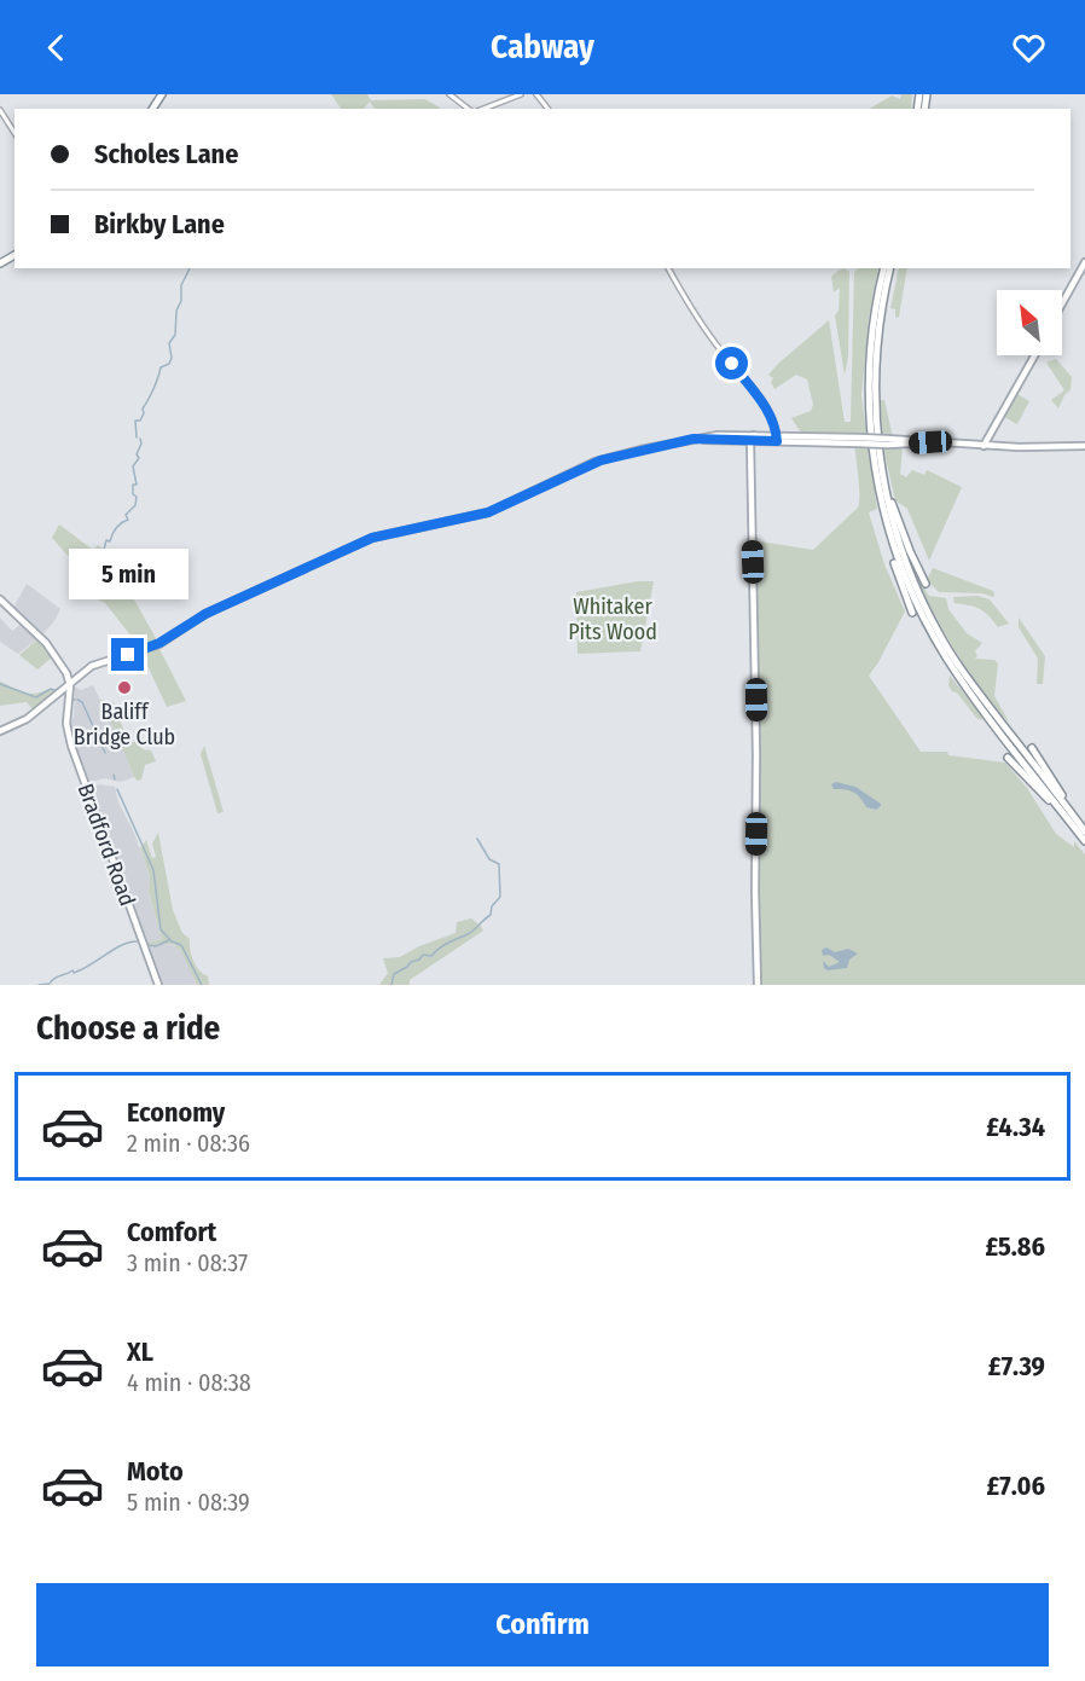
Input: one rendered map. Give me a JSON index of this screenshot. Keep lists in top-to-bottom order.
{
  "streets": {
    "main road": ["Bradford Road"]
  },
  "parks": ["Whitaker Pits Wood"],
  "places": ["Baliff Bridge Club"],
  "north": "top left",
  "page": {
    "header": "Cabway",
    "banner": ["Scholes Lane", "Birkby Lane"],
    "bubble": "5 min",
    "heading": "Choose a ride",
    "list": [
      {
        "name": "Economy",
        "note": "2 min · 08:36",
        "value": "£4.34"
      },
      {
        "name": "Comfort",
        "note": "3 min · 08:37",
        "value": "£5.86"
      },
      {
        "name": "XL",
        "note": "4 min · 08:38",
        "value": "£7.39"
      },
      {
        "name": "Moto",
        "note": "5 min · 08:39",
        "value": "£7.06"
      }
    ],
    "buttons": "Confirm"
  }
}
